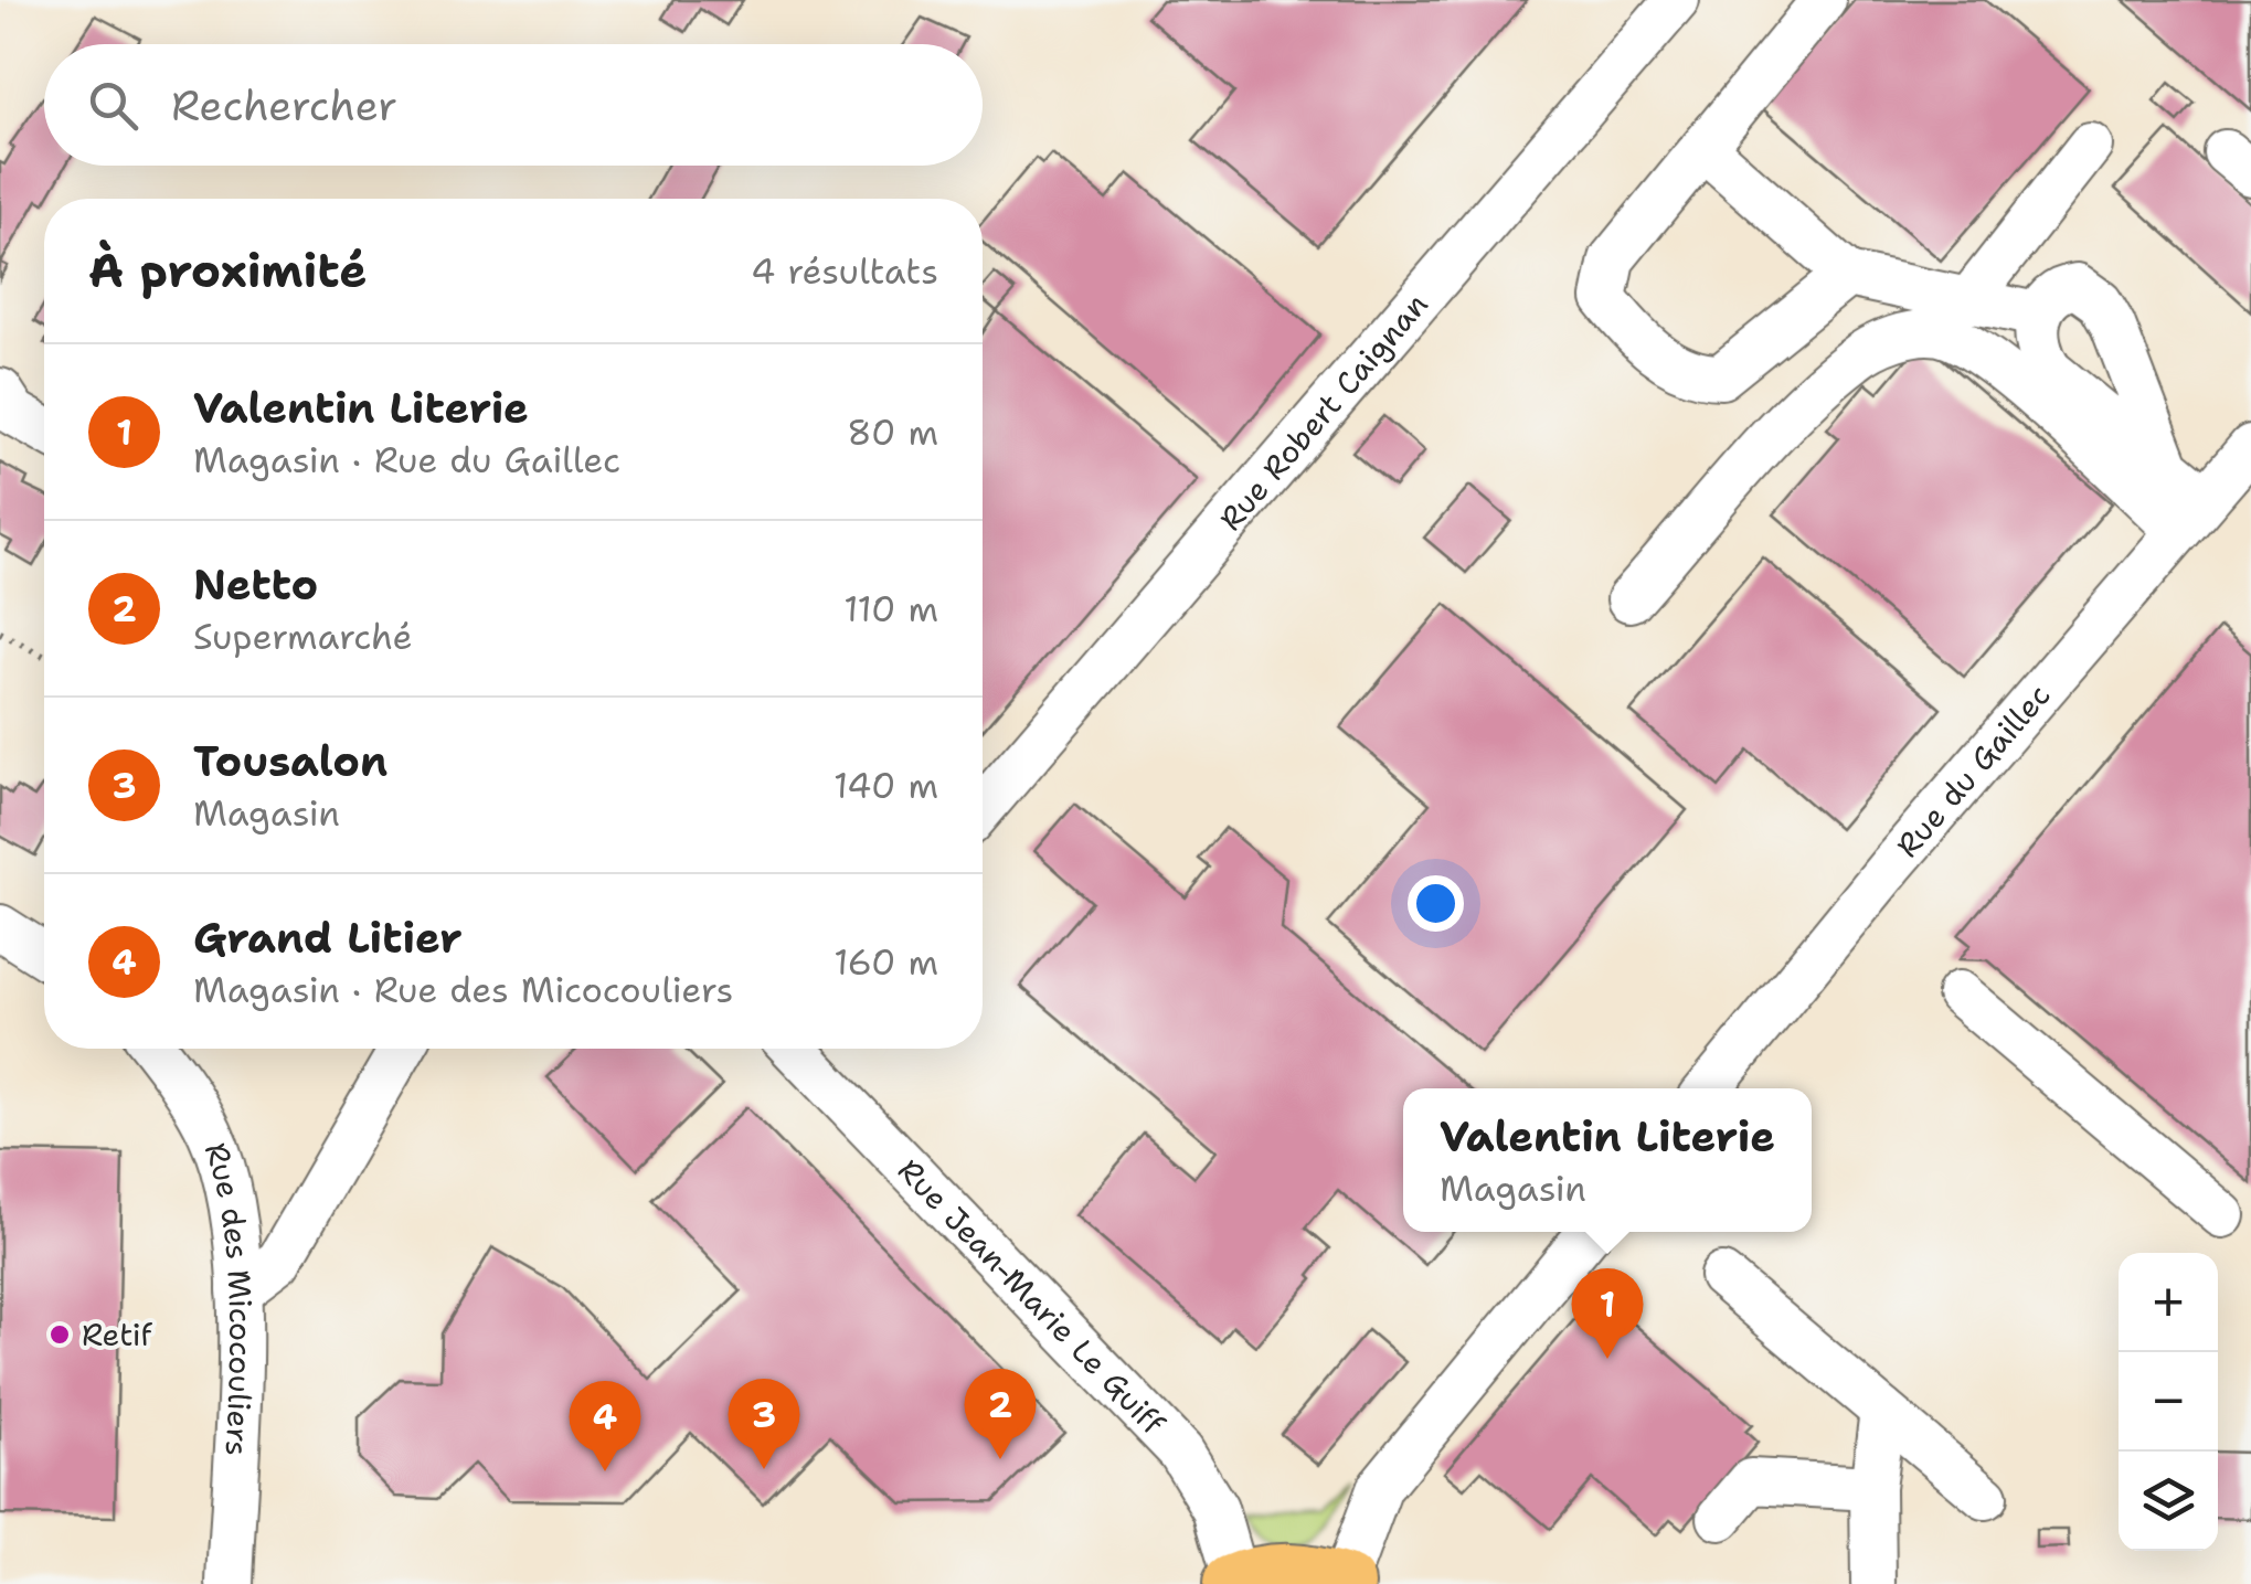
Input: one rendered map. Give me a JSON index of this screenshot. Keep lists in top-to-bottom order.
{
  "streets": {
    "street": [
      "Rue Robert Caignan",
      "Rue du Gaillec",
      "Rue Jean-Marie Le Guiff",
      "Rue des Micocouliers"
    ]
  },
  "places": ["Retif"],
  "page": {
    "search": "Rechercher",
    "heading": ["À proximité", "4 résultats"],
    "list": [
      {
        "mark": "1",
        "name": "Valentin Literie",
        "note": "Magasin · Rue du Gaillec",
        "value": "80 m"
      },
      {
        "mark": "2",
        "name": "Netto",
        "note": "Supermarché",
        "value": "110 m"
      },
      {
        "mark": "3",
        "name": "Tousalon",
        "note": "Magasin",
        "value": "140 m"
      },
      {
        "mark": "4",
        "name": "Grand Litier",
        "note": "Magasin · Rue des Micocouliers",
        "value": "160 m"
      }
    ],
    "popup": ["Valentin Literie", "Magasin"],
    "map_buttons": ["+", "−"],
    "pins": [
      "1",
      "2",
      "3",
      "4"
    ]
  }
}
